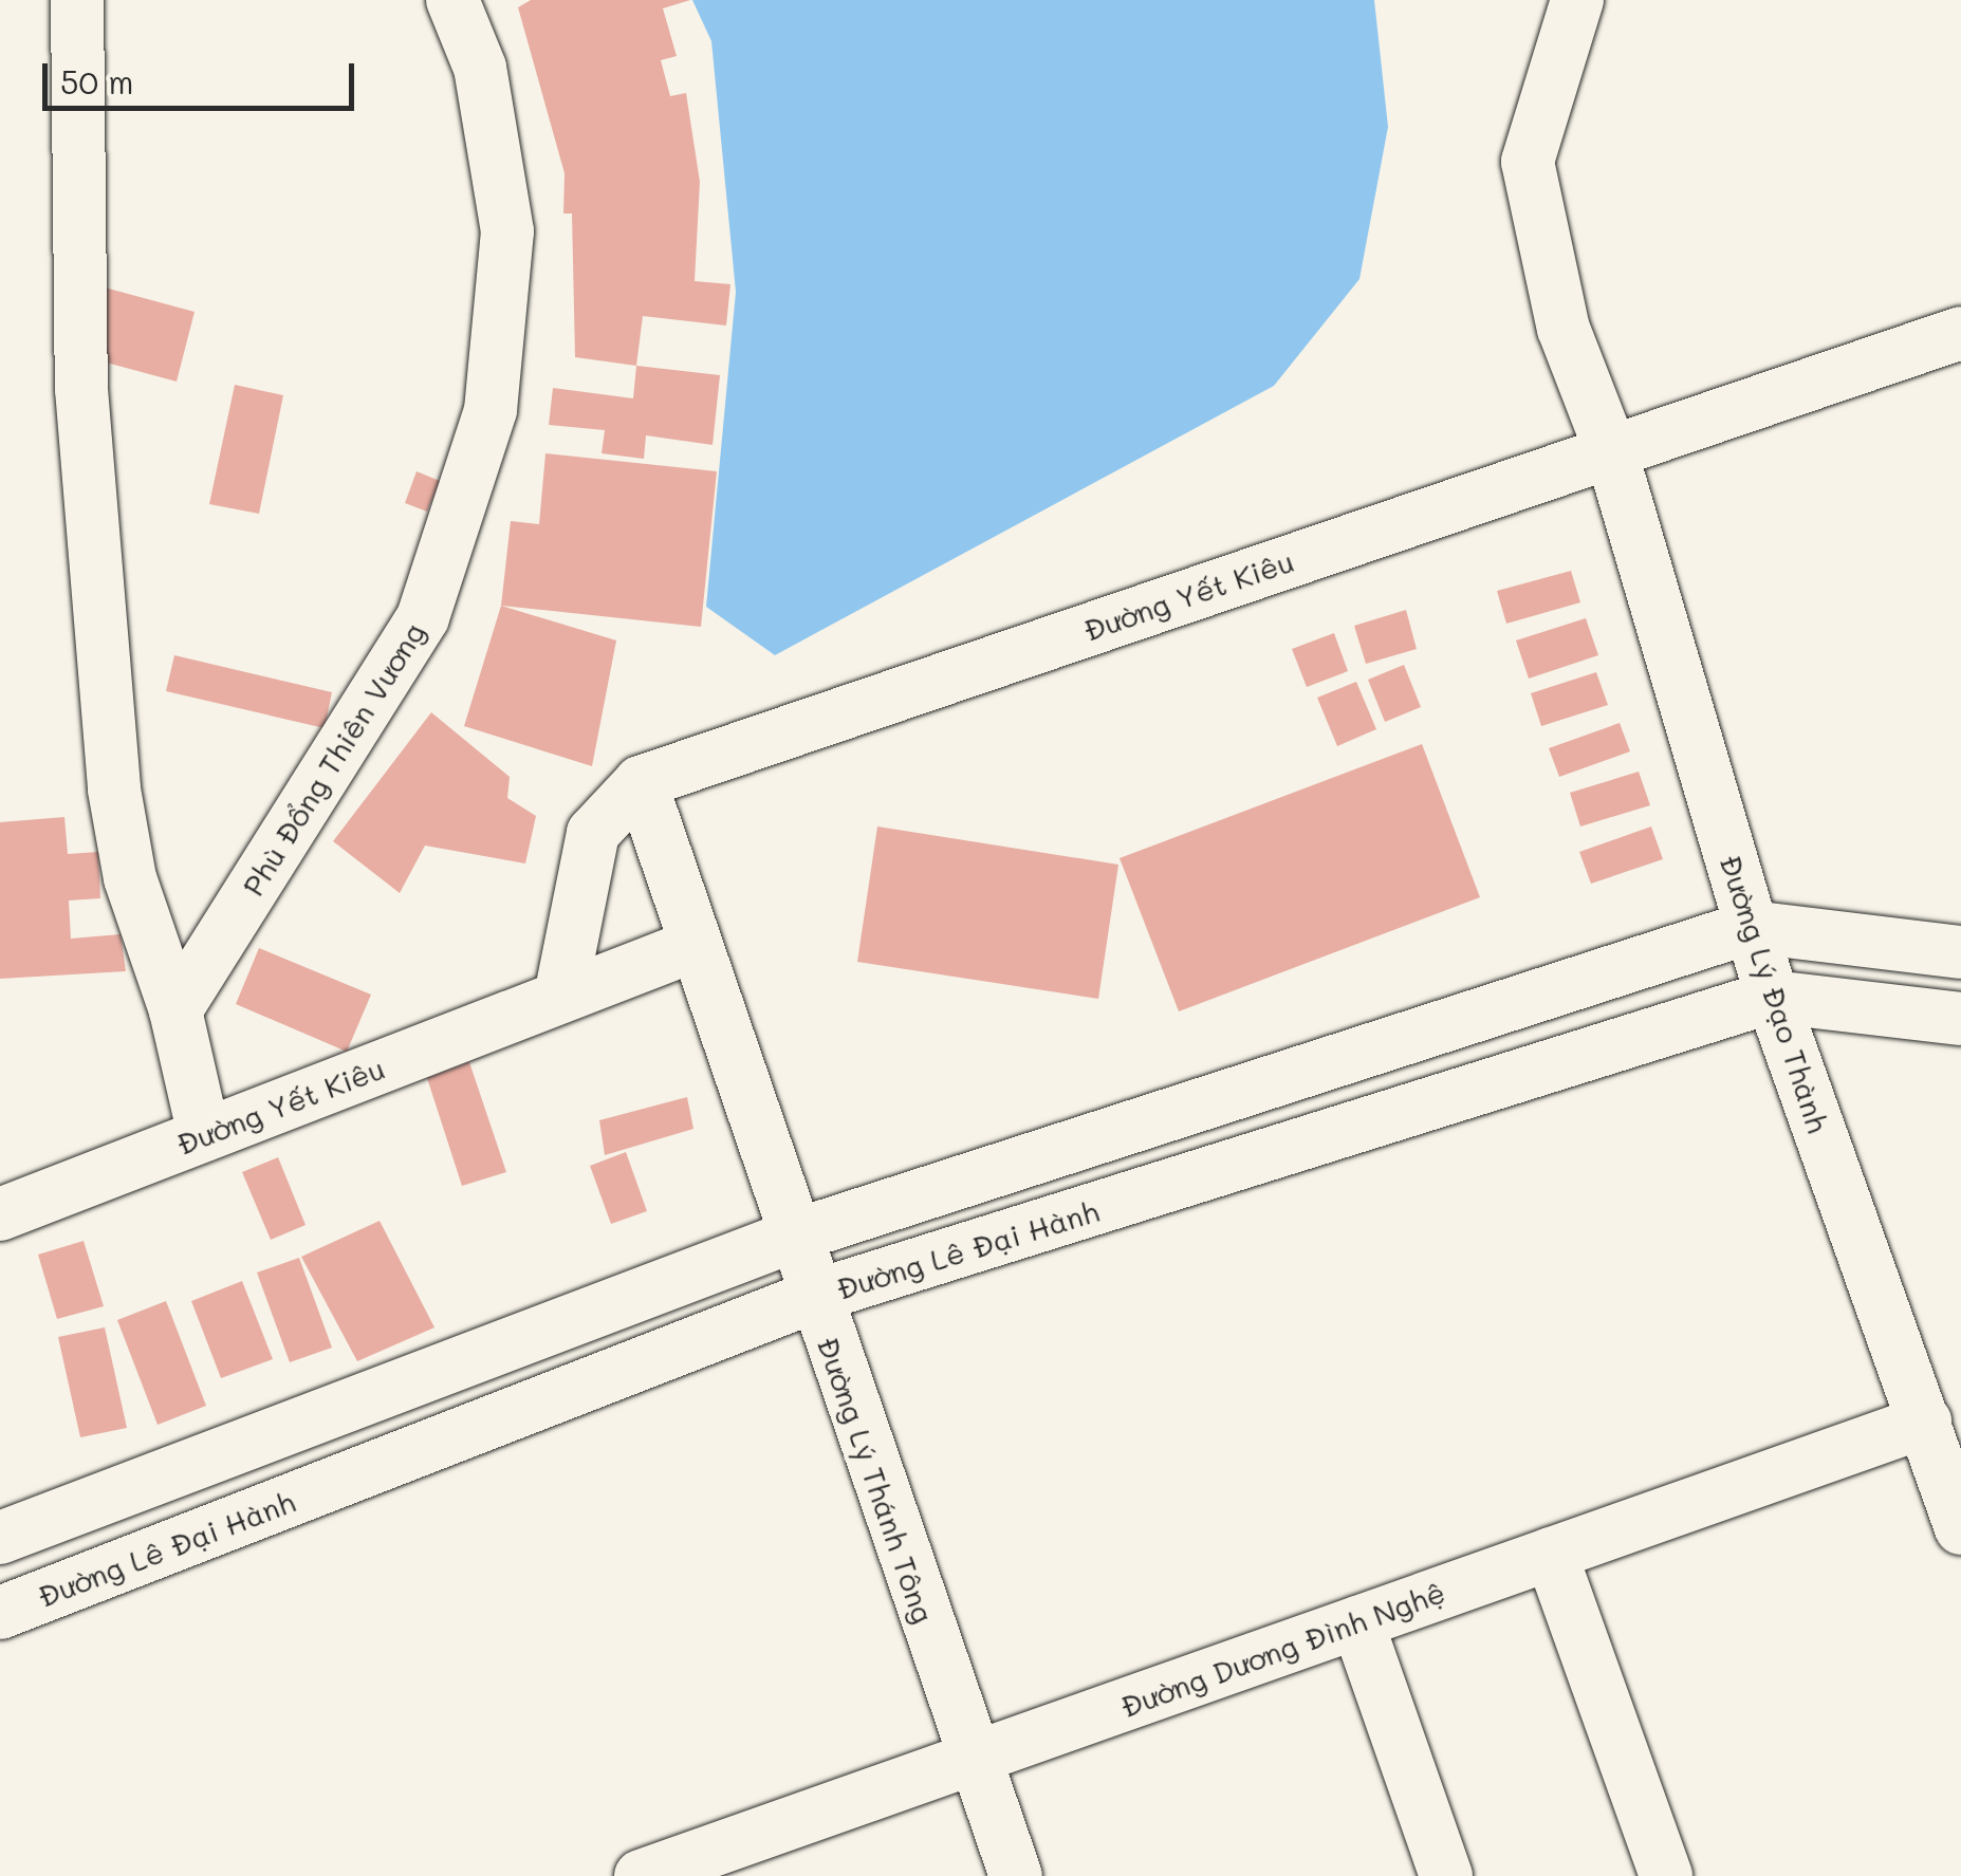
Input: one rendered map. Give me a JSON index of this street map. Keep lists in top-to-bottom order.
{
  "streets": {
    "street": [
      "Đường Yết Kiêu",
      "Phù Đổng Thiên Vương",
      "Đường Lý Đạo Thành",
      "Đường Lê Đại Hành",
      "Đường Lý Thánh Tông",
      "Đường Dương Đình Nghệ"
    ]
  },
  "crossings": [
    ["Đường Yết Kiêu", "Đường Lý Đạo Thành"],
    ["Đường Yết Kiêu", "Đường Lý Thánh Tông"],
    ["Đường Lý Đạo Thành", "Đường Lê Đại Hành"],
    ["Đường Lý Đạo Thành", "Đường Dương Đình Nghệ"],
    ["Đường Lê Đại Hành", "Đường Lý Thánh Tông"],
    ["Đường Lý Thánh Tông", "Đường Dương Đình Nghệ"]
  ],
  "scale_bar": "50 m"
}
